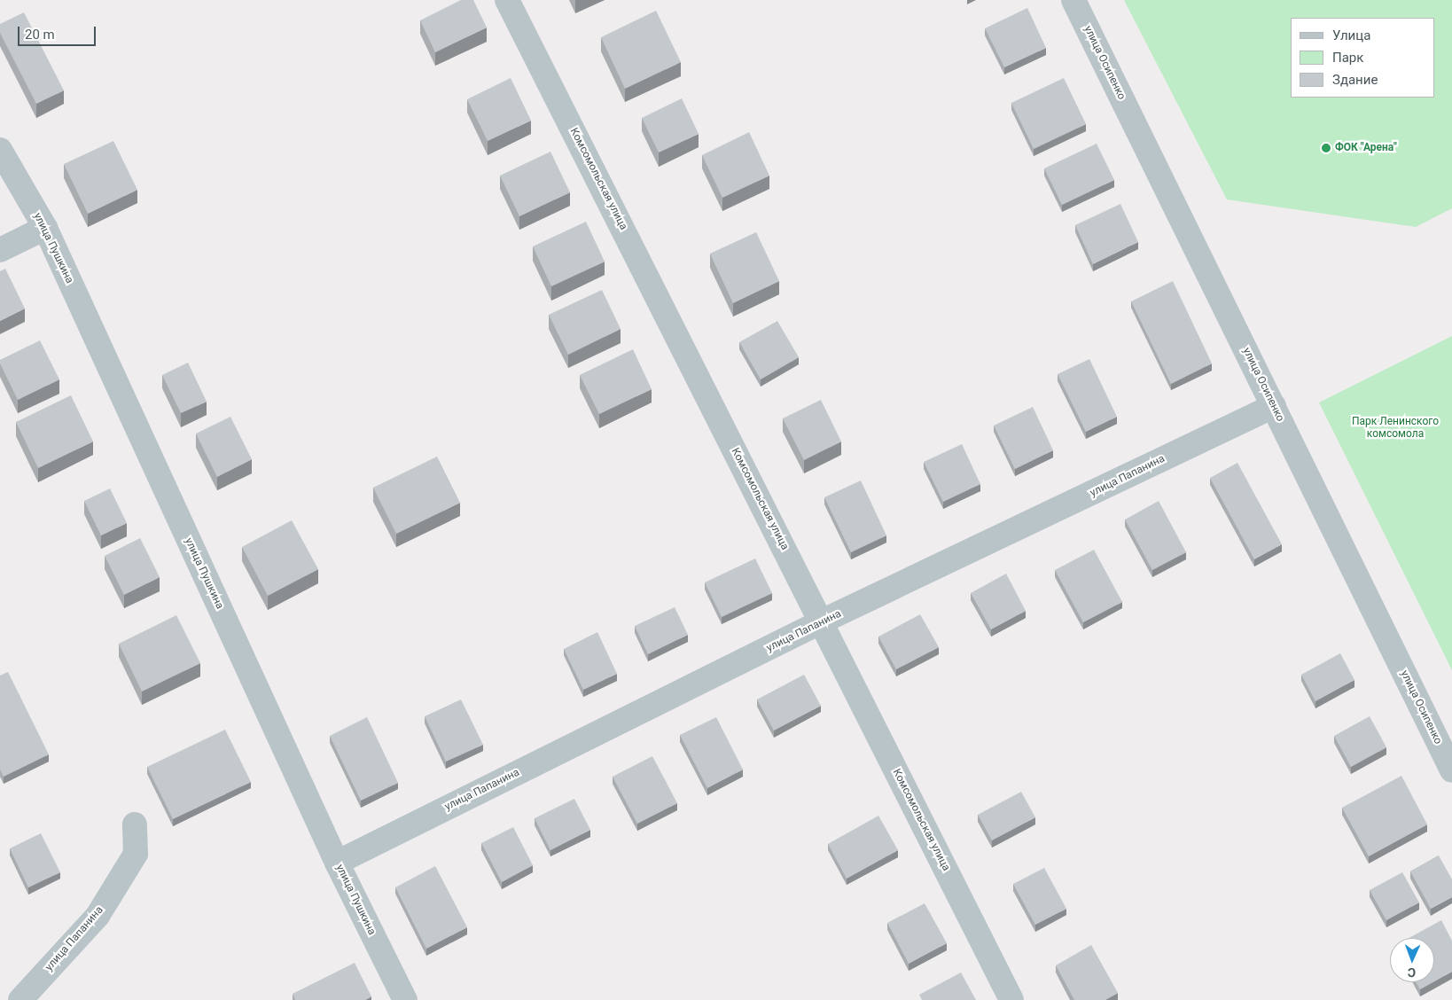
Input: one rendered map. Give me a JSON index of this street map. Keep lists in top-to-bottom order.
{
  "streets": {
    "street": [
      "улица Осипенко",
      "Комсомольская улица",
      "улица Пушкина",
      "улица Папанина"
    ]
  },
  "crossings": [
    ["улица Осипенко", "улица Папанина"],
    ["Комсомольская улица", "улица Папанина"],
    ["улица Пушкина", "улица Папанина"]
  ],
  "parks": ["Парк Ленинского комсомола"],
  "places": ["ФОК \"Арена\""],
  "legend": ["Улица", "Парк", "Здание"],
  "scale_bar": "20 m",
  "north": "bottom"
}
